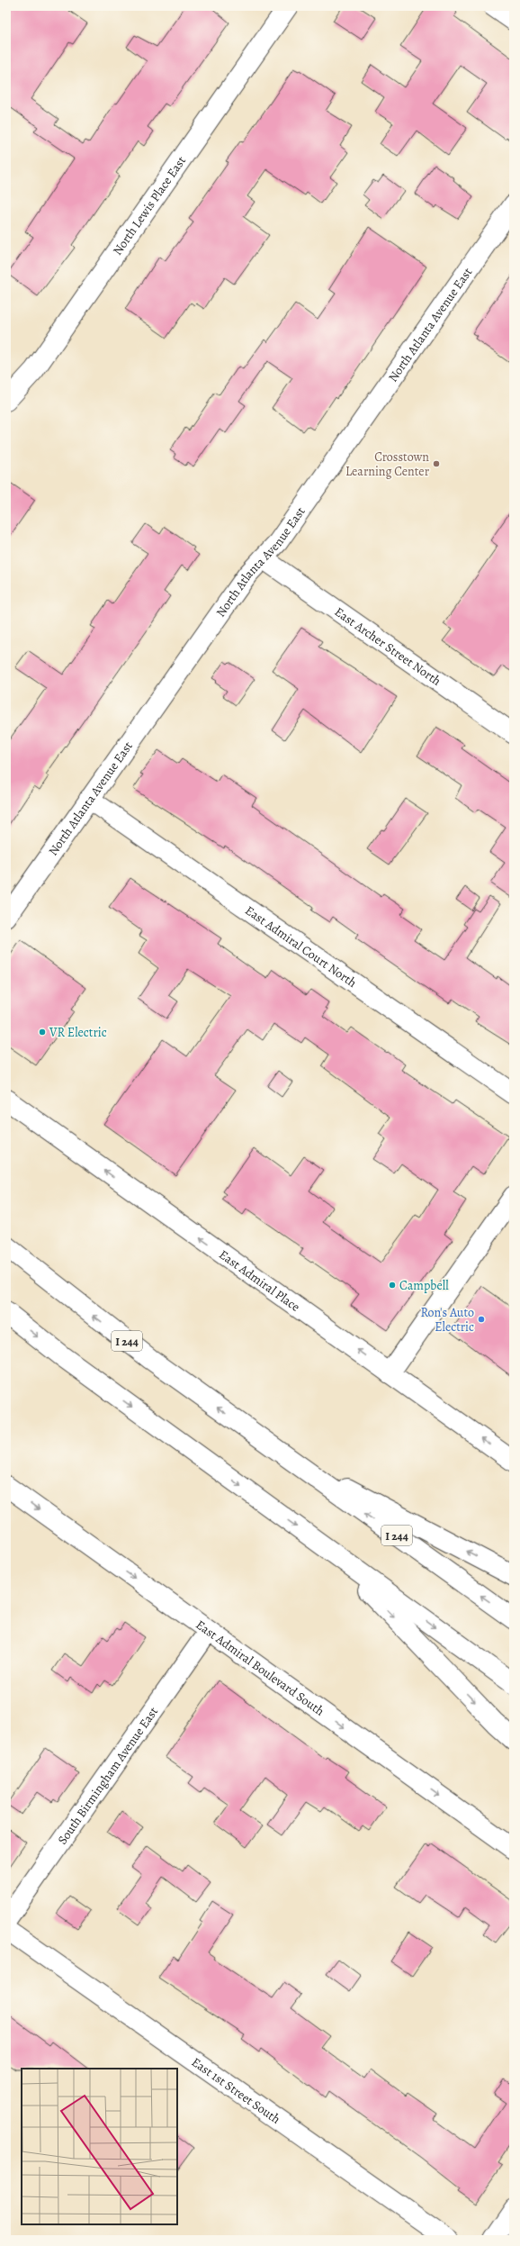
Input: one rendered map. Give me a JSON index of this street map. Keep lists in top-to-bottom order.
{
  "streets": {
    "main road": [
      "North Lewis Place East",
      "North Atlanta Avenue East",
      "East Archer Street North",
      "East Admiral Court North",
      "East Admiral Place",
      "I 244",
      "East Admiral Boulevard South",
      "South Birmingham Avenue East",
      "East 1st Street South"
    ]
  },
  "crossings": [
    ["North Atlanta Avenue East", "East Archer Street North"],
    ["North Atlanta Avenue East", "East Admiral Court North"],
    ["East Admiral Boulevard South", "South Birmingham Avenue East"]
  ],
  "places": [
    "Crosstown Learning Center",
    "VR Electric",
    "Campbell",
    "Ron's Auto Electric"
  ]
}
